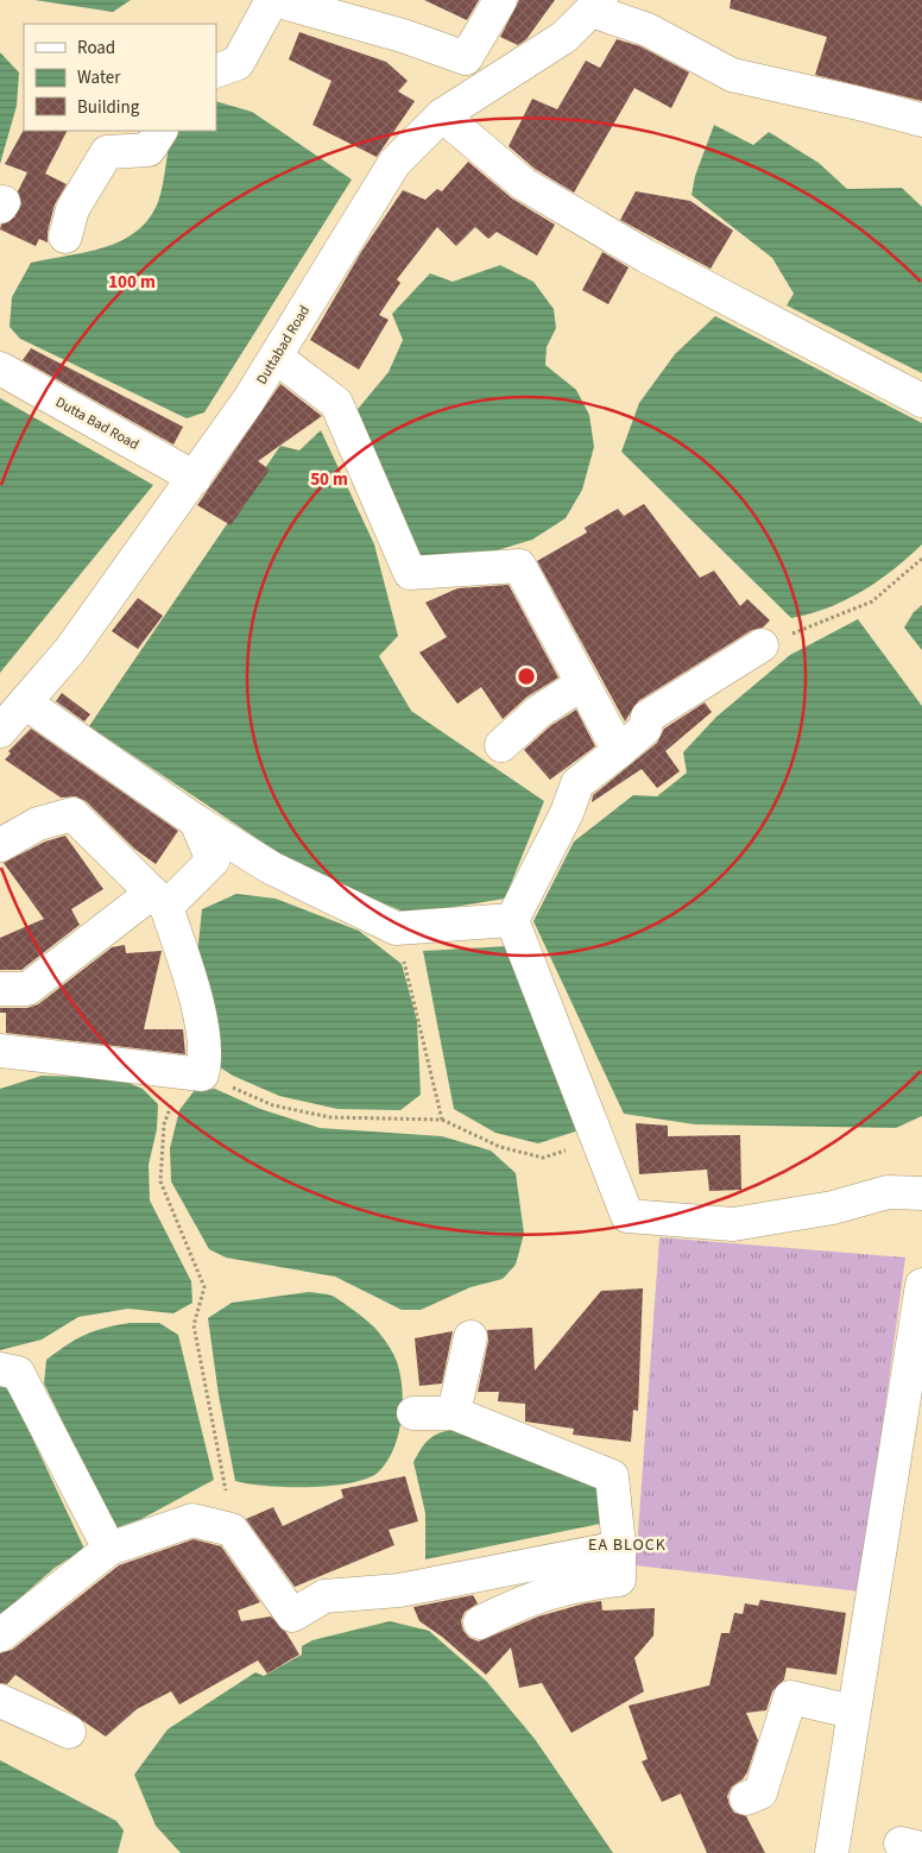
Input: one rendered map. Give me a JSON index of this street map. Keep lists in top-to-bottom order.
{
  "streets": {
    "main road": ["Duttabad Road", "Dutta Bad Road"]
  },
  "crossings": [
    ["Duttabad Road", "Dutta Bad Road"]
  ],
  "districts": ["EA BLOCK"],
  "legend": ["Road", "Water", "Building"],
  "rings": ["100 m", "50 m"]
}
